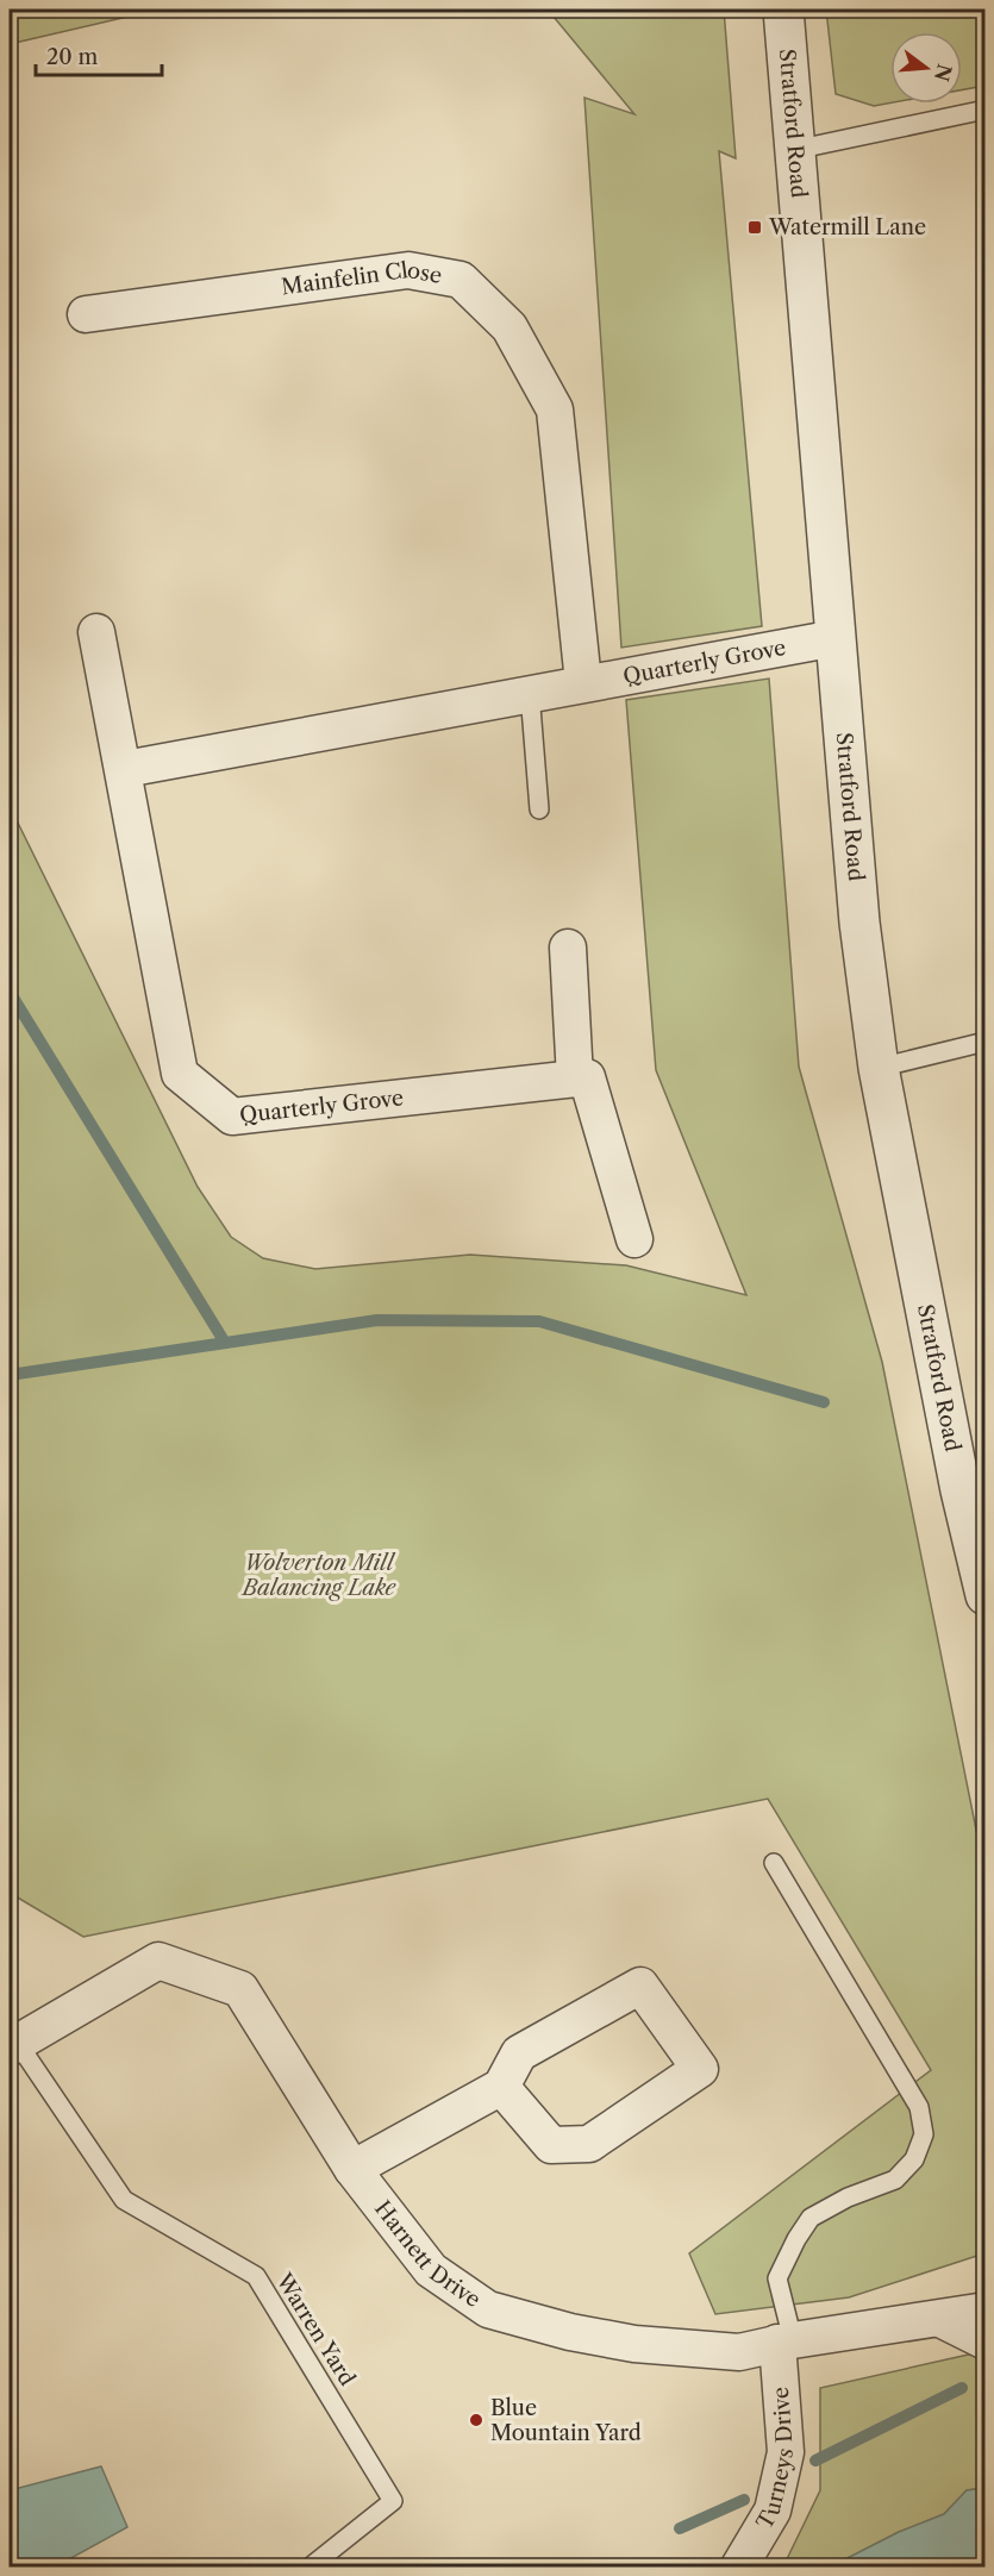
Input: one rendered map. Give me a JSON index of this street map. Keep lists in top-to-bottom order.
{
  "streets": {
    "street": [
      "Stratford Road",
      "Mainfelin Close",
      "Quarterly Grove",
      "Harnett Drive",
      "Turneys Drive"
    ],
    "lane": ["Warren Yard"]
  },
  "crossings": [
    ["Stratford Road", "Quarterly Grove"],
    ["Mainfelin Close", "Quarterly Grove"],
    ["Harnett Drive", "Warren Yard"],
    ["Harnett Drive", "Turneys Drive"]
  ],
  "parks": ["Wolverton Mill Balancing Lake"],
  "places": {
    "transit": ["Watermill Lane"],
    "other": ["Blue Mountain Yard"]
  },
  "scale_bar": "20 m",
  "north": "right"
}
